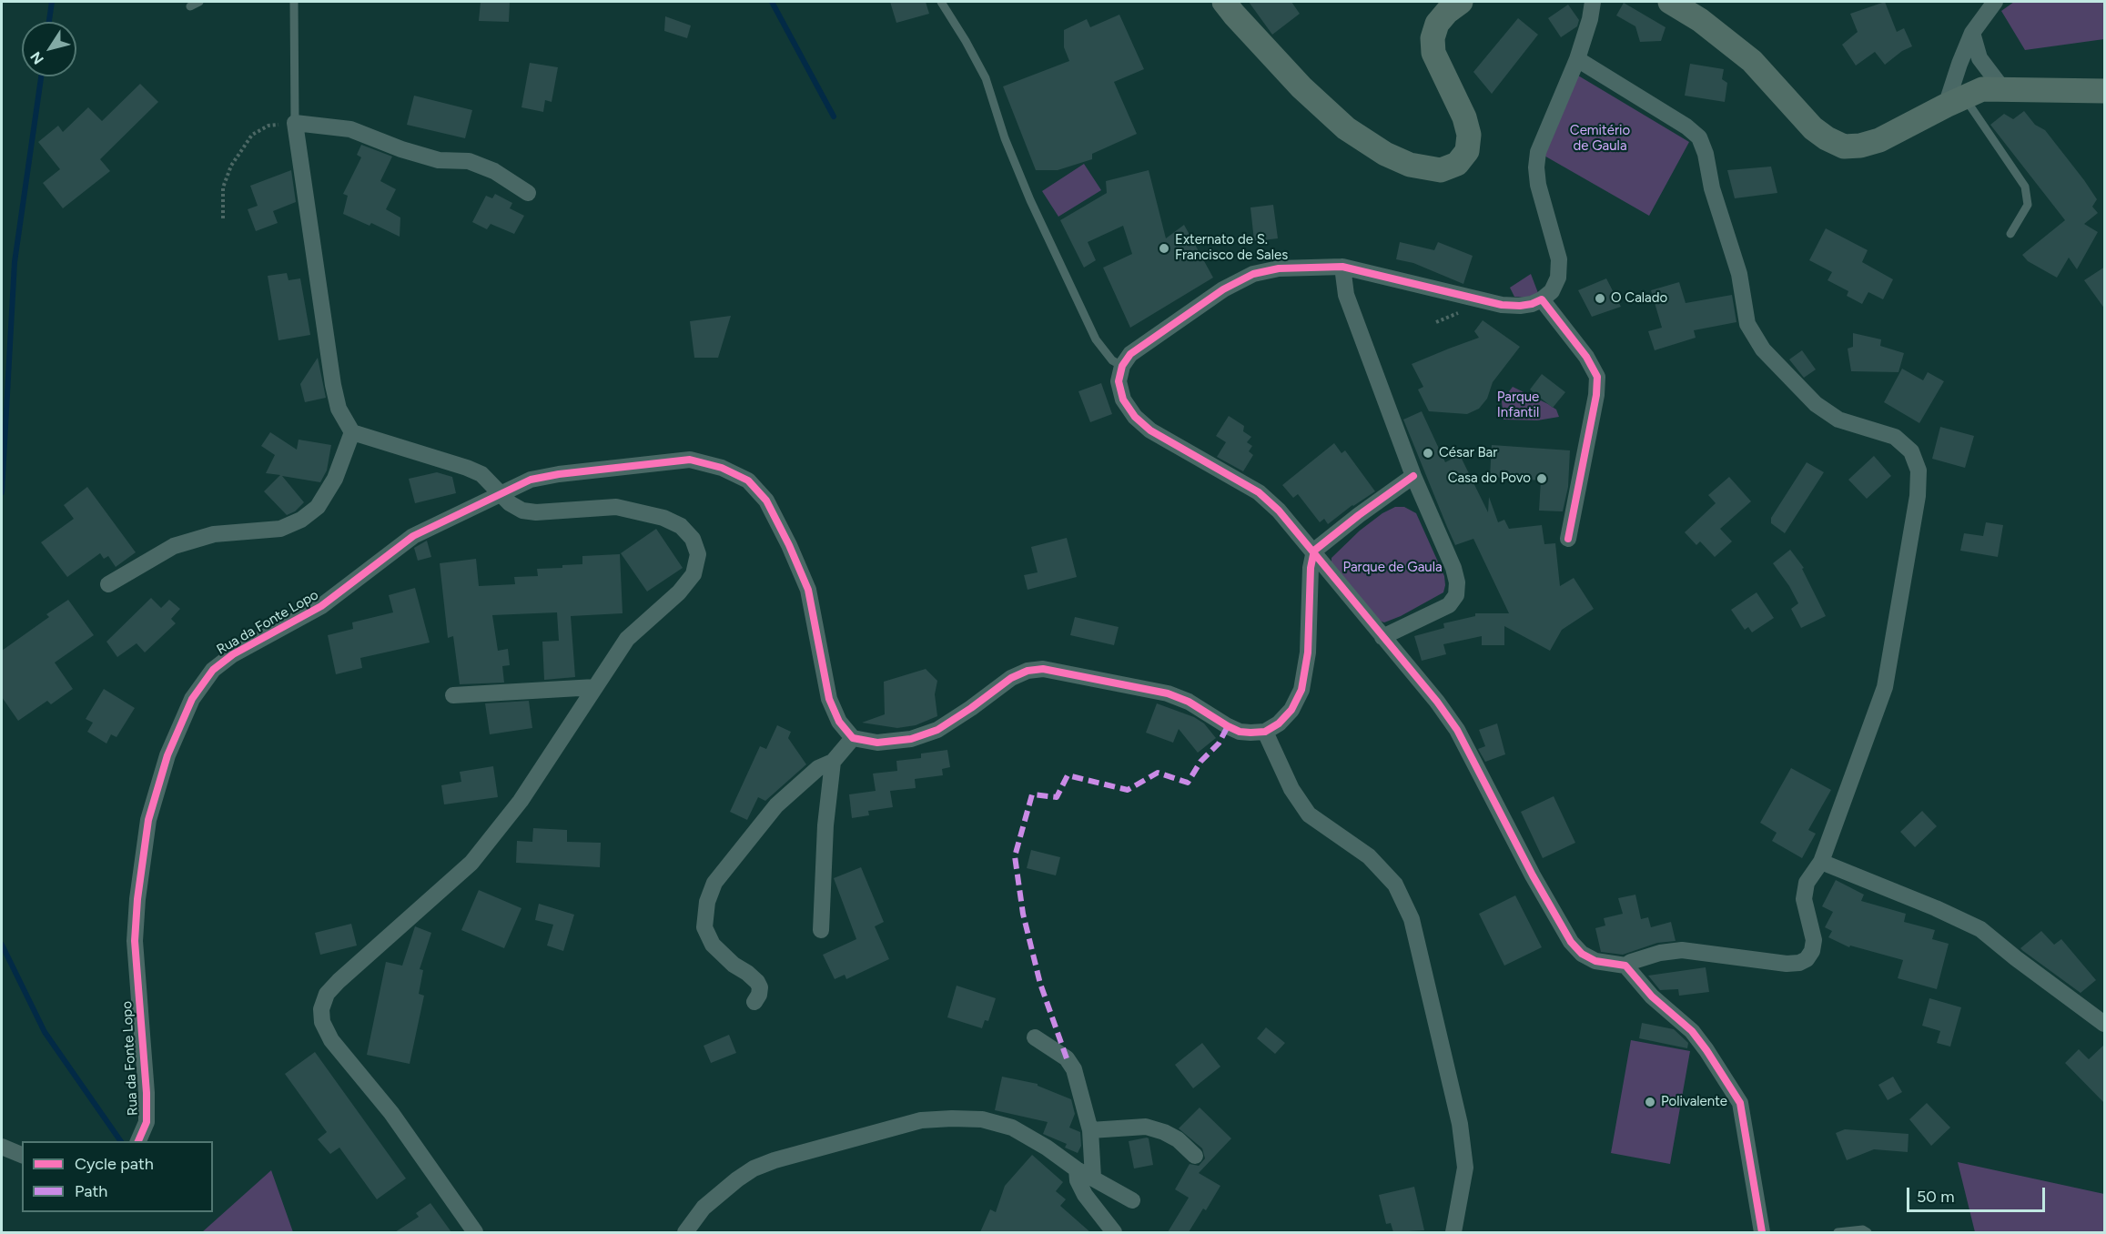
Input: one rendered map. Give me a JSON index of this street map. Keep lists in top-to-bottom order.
{
  "streets": {
    "street": ["Rua da Fonte Lopo"]
  },
  "parks": ["Cemitério de Gaula", "Parque Infantil", "Parque de Gaula"],
  "places": [
    "Externato de S. Francisco de Sales",
    "O Calado",
    "César Bar",
    "Casa do Povo",
    "Polivalente"
  ],
  "legend": ["Cycle path", "Path"],
  "scale_bar": "50 m",
  "north": "bottom left"
}
